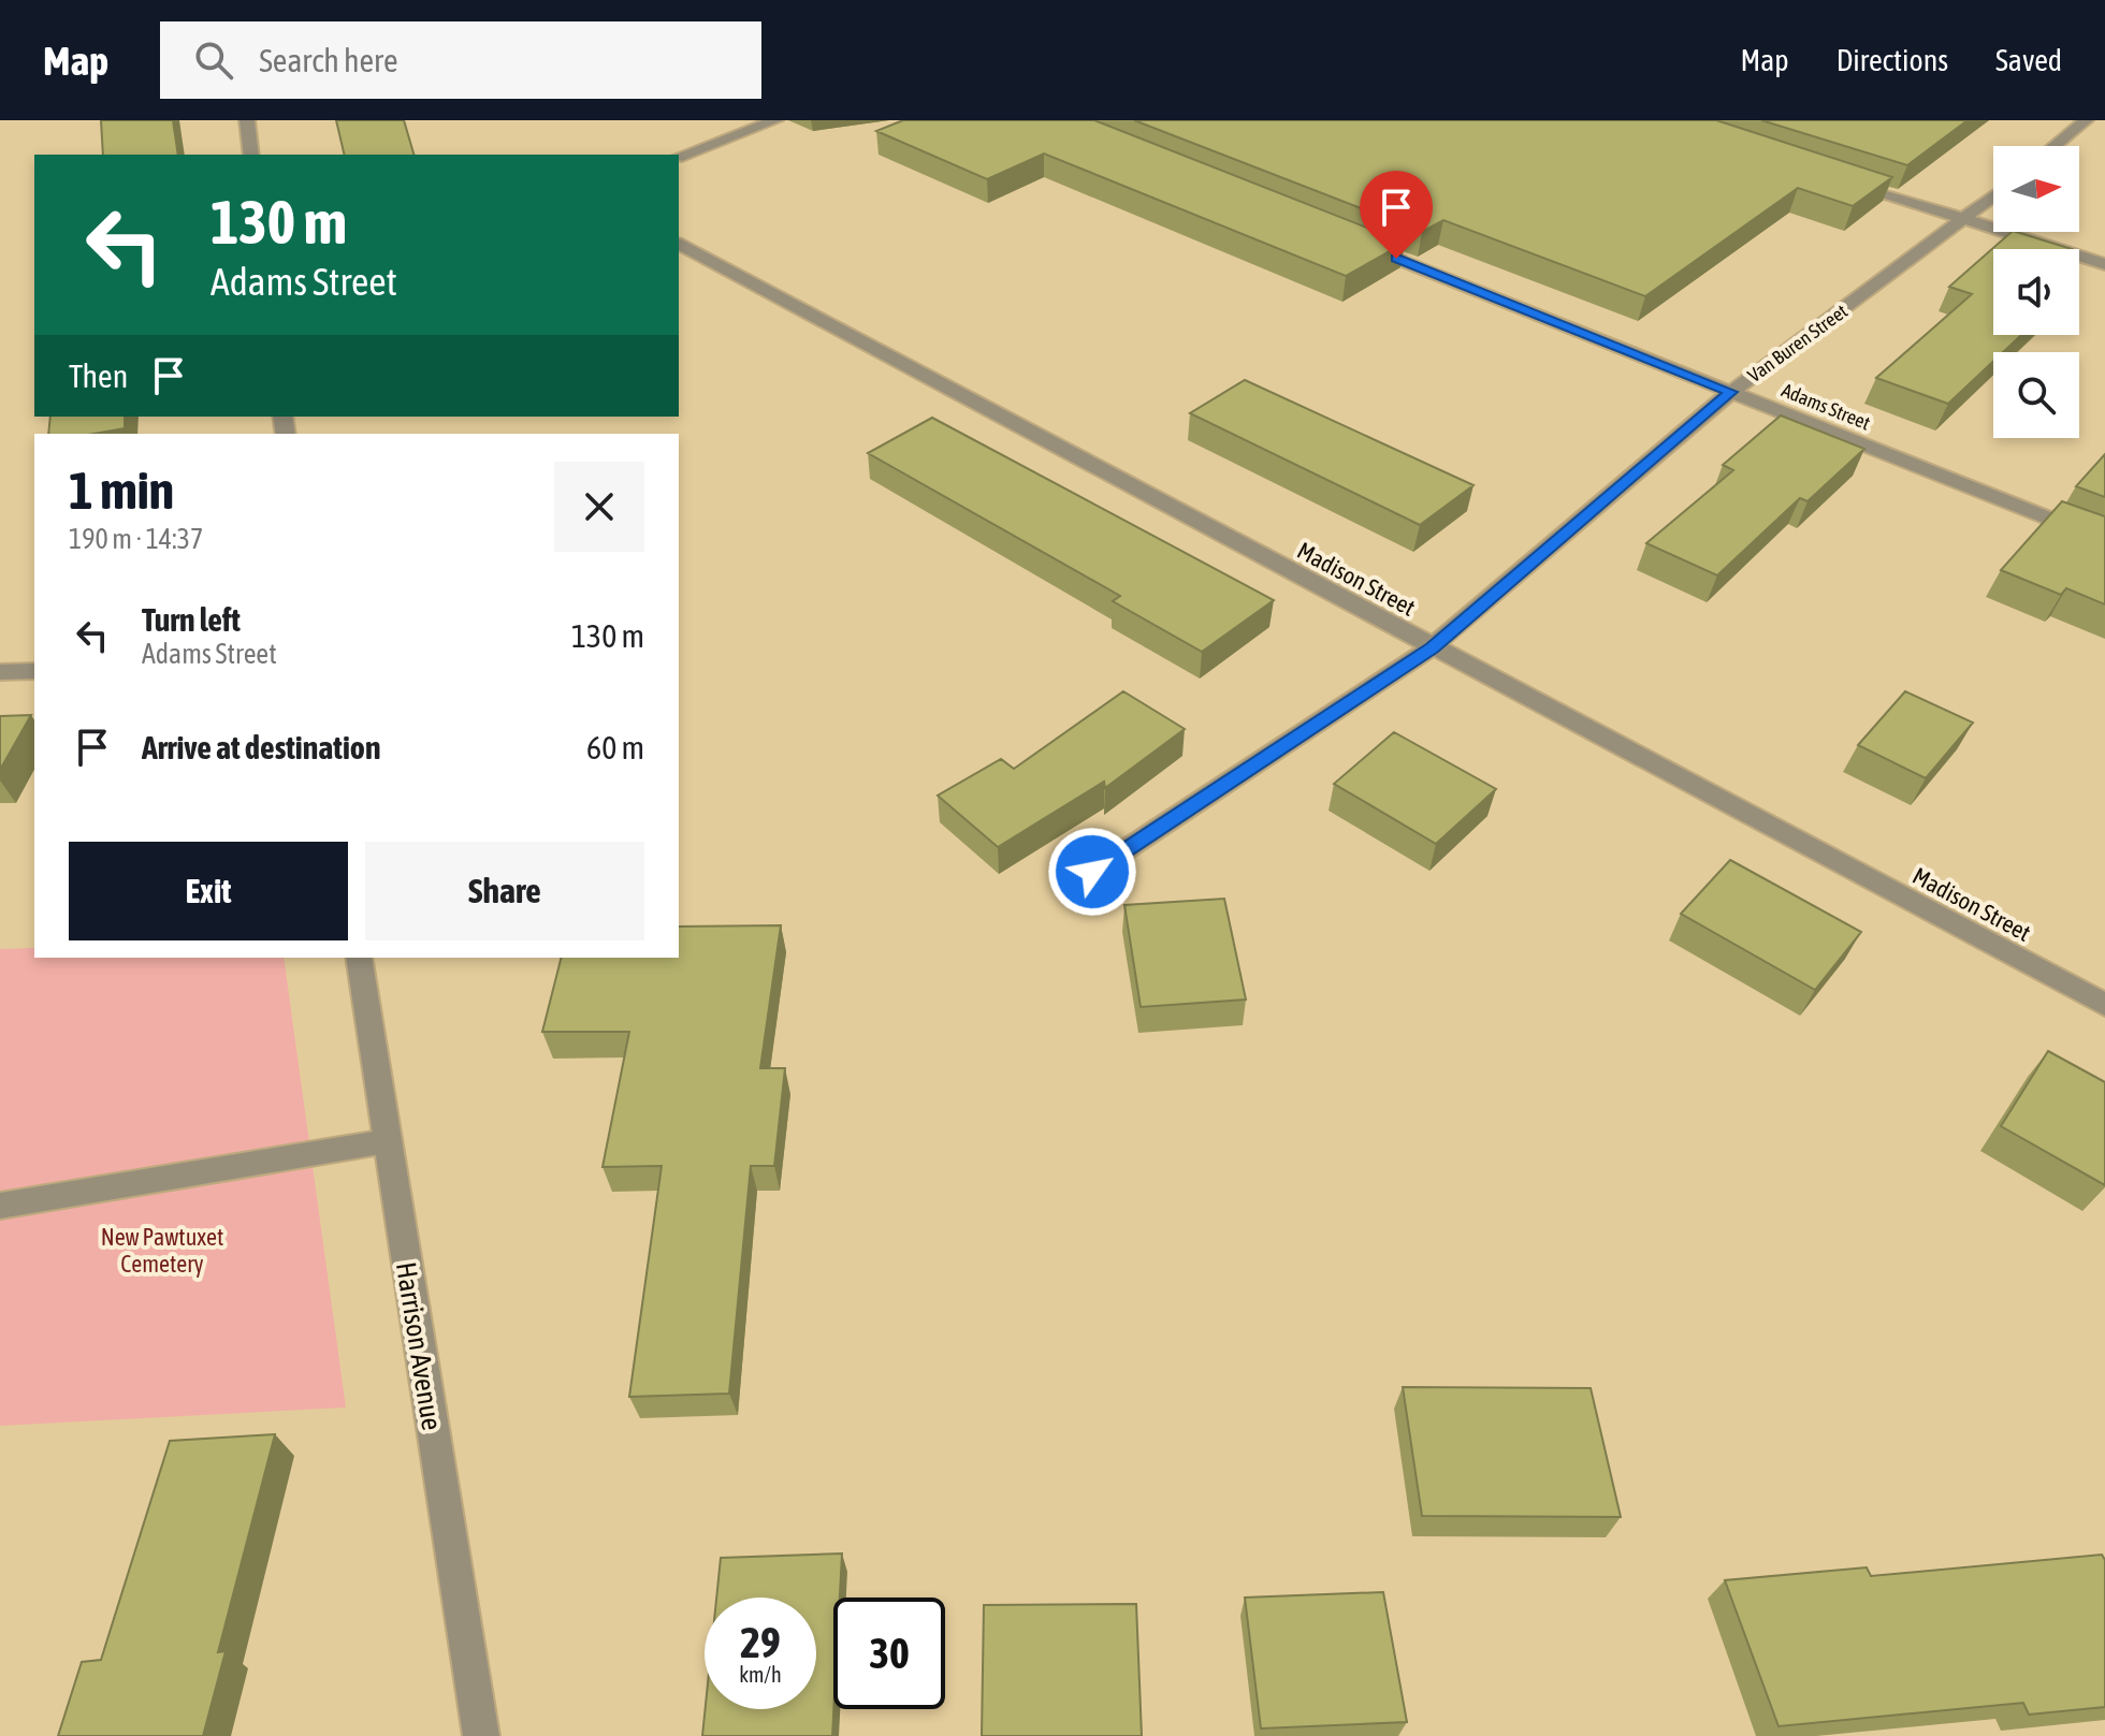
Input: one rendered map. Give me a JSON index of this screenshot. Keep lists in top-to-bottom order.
{
  "streets": {
    "street": [
      "Van Buren Street",
      "Adams Street",
      "Madison Street",
      "Harrison Avenue"
    ]
  },
  "crossings": [
    ["Van Buren Street", "Adams Street"],
    ["Van Buren Street", "Madison Street"]
  ],
  "parks": ["New Pawtuxet Cemetery"],
  "north": "right",
  "page": {
    "header": "Map",
    "search": "Search here",
    "nav": ["Map", "Directions", "Saved"],
    "turn": ["130 m", "Adams Street"],
    "then": "Then",
    "heading": ["1 min", "190 m · 14:37"],
    "list": [
      {
        "name": "Turn left",
        "note": "Adams Street",
        "value": "130 m"
      },
      {
        "name": "Arrive at destination",
        "value": "60 m"
      }
    ],
    "buttons": ["Exit", "Share"],
    "speed": "29 km/h",
    "limit": "30"
  }
}
